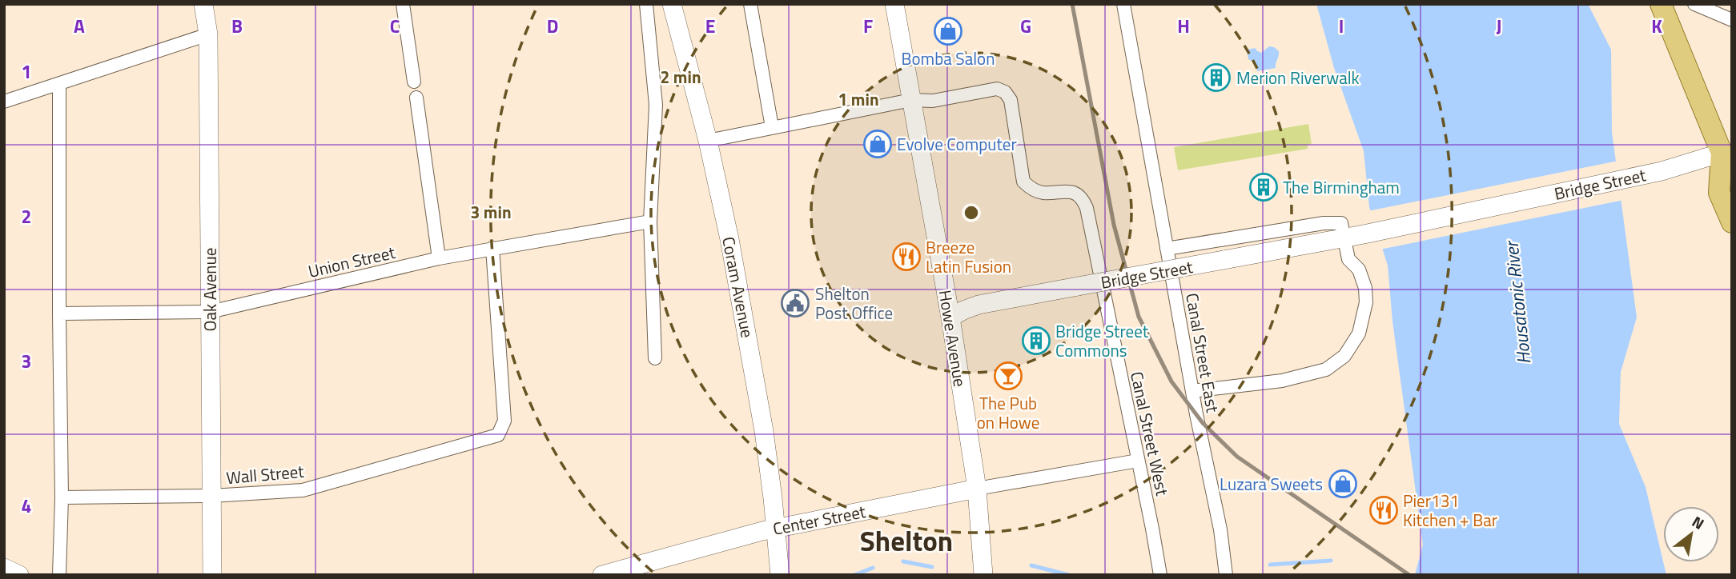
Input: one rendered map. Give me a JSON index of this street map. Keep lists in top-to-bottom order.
{
  "streets": {
    "main road": [
      "Bridge Street",
      "Coram Avenue",
      "Oak Avenue",
      "Howe Avenue",
      "Center Street"
    ],
    "street": [
      "Union Street",
      "Canal Street East",
      "Canal Street West",
      "Wall Street"
    ]
  },
  "crossings": [
    ["Bridge Street", "Howe Avenue"],
    ["Bridge Street", "Canal Street East"],
    ["Union Street", "Oak Avenue"],
    ["Union Street", "Wall Street"],
    ["Coram Avenue", "Center Street"],
    ["Oak Avenue", "Wall Street"],
    ["Howe Avenue", "Canal Street West"],
    ["Howe Avenue", "Center Street"],
    ["Canal Street West", "Center Street"]
  ],
  "districts": ["Shelton"],
  "water": ["Housatonic River"],
  "places": {
    "shop": ["Bomba Salon", "Evolve Computer", "Luzara Sweets"],
    "building": ["Merion Riverwalk", "The Birmingham", "Bridge Street Commons"],
    "restaurant": ["Breeze Latin Fusion", "Pier131 Kitchen + Bar"],
    "public building": ["Shelton Post Office"],
    "bar": ["The Pub on Howe"]
  },
  "north": "top right",
  "grid": {
    "columns": [
      "A",
      "B",
      "C",
      "D",
      "E",
      "F",
      "G",
      "H",
      "I",
      "J",
      "K"
    ],
    "rows": [
      "1",
      "2",
      "3",
      "4"
    ]
  },
  "rings": ["2 min", "1 min", "3 min"]
}
